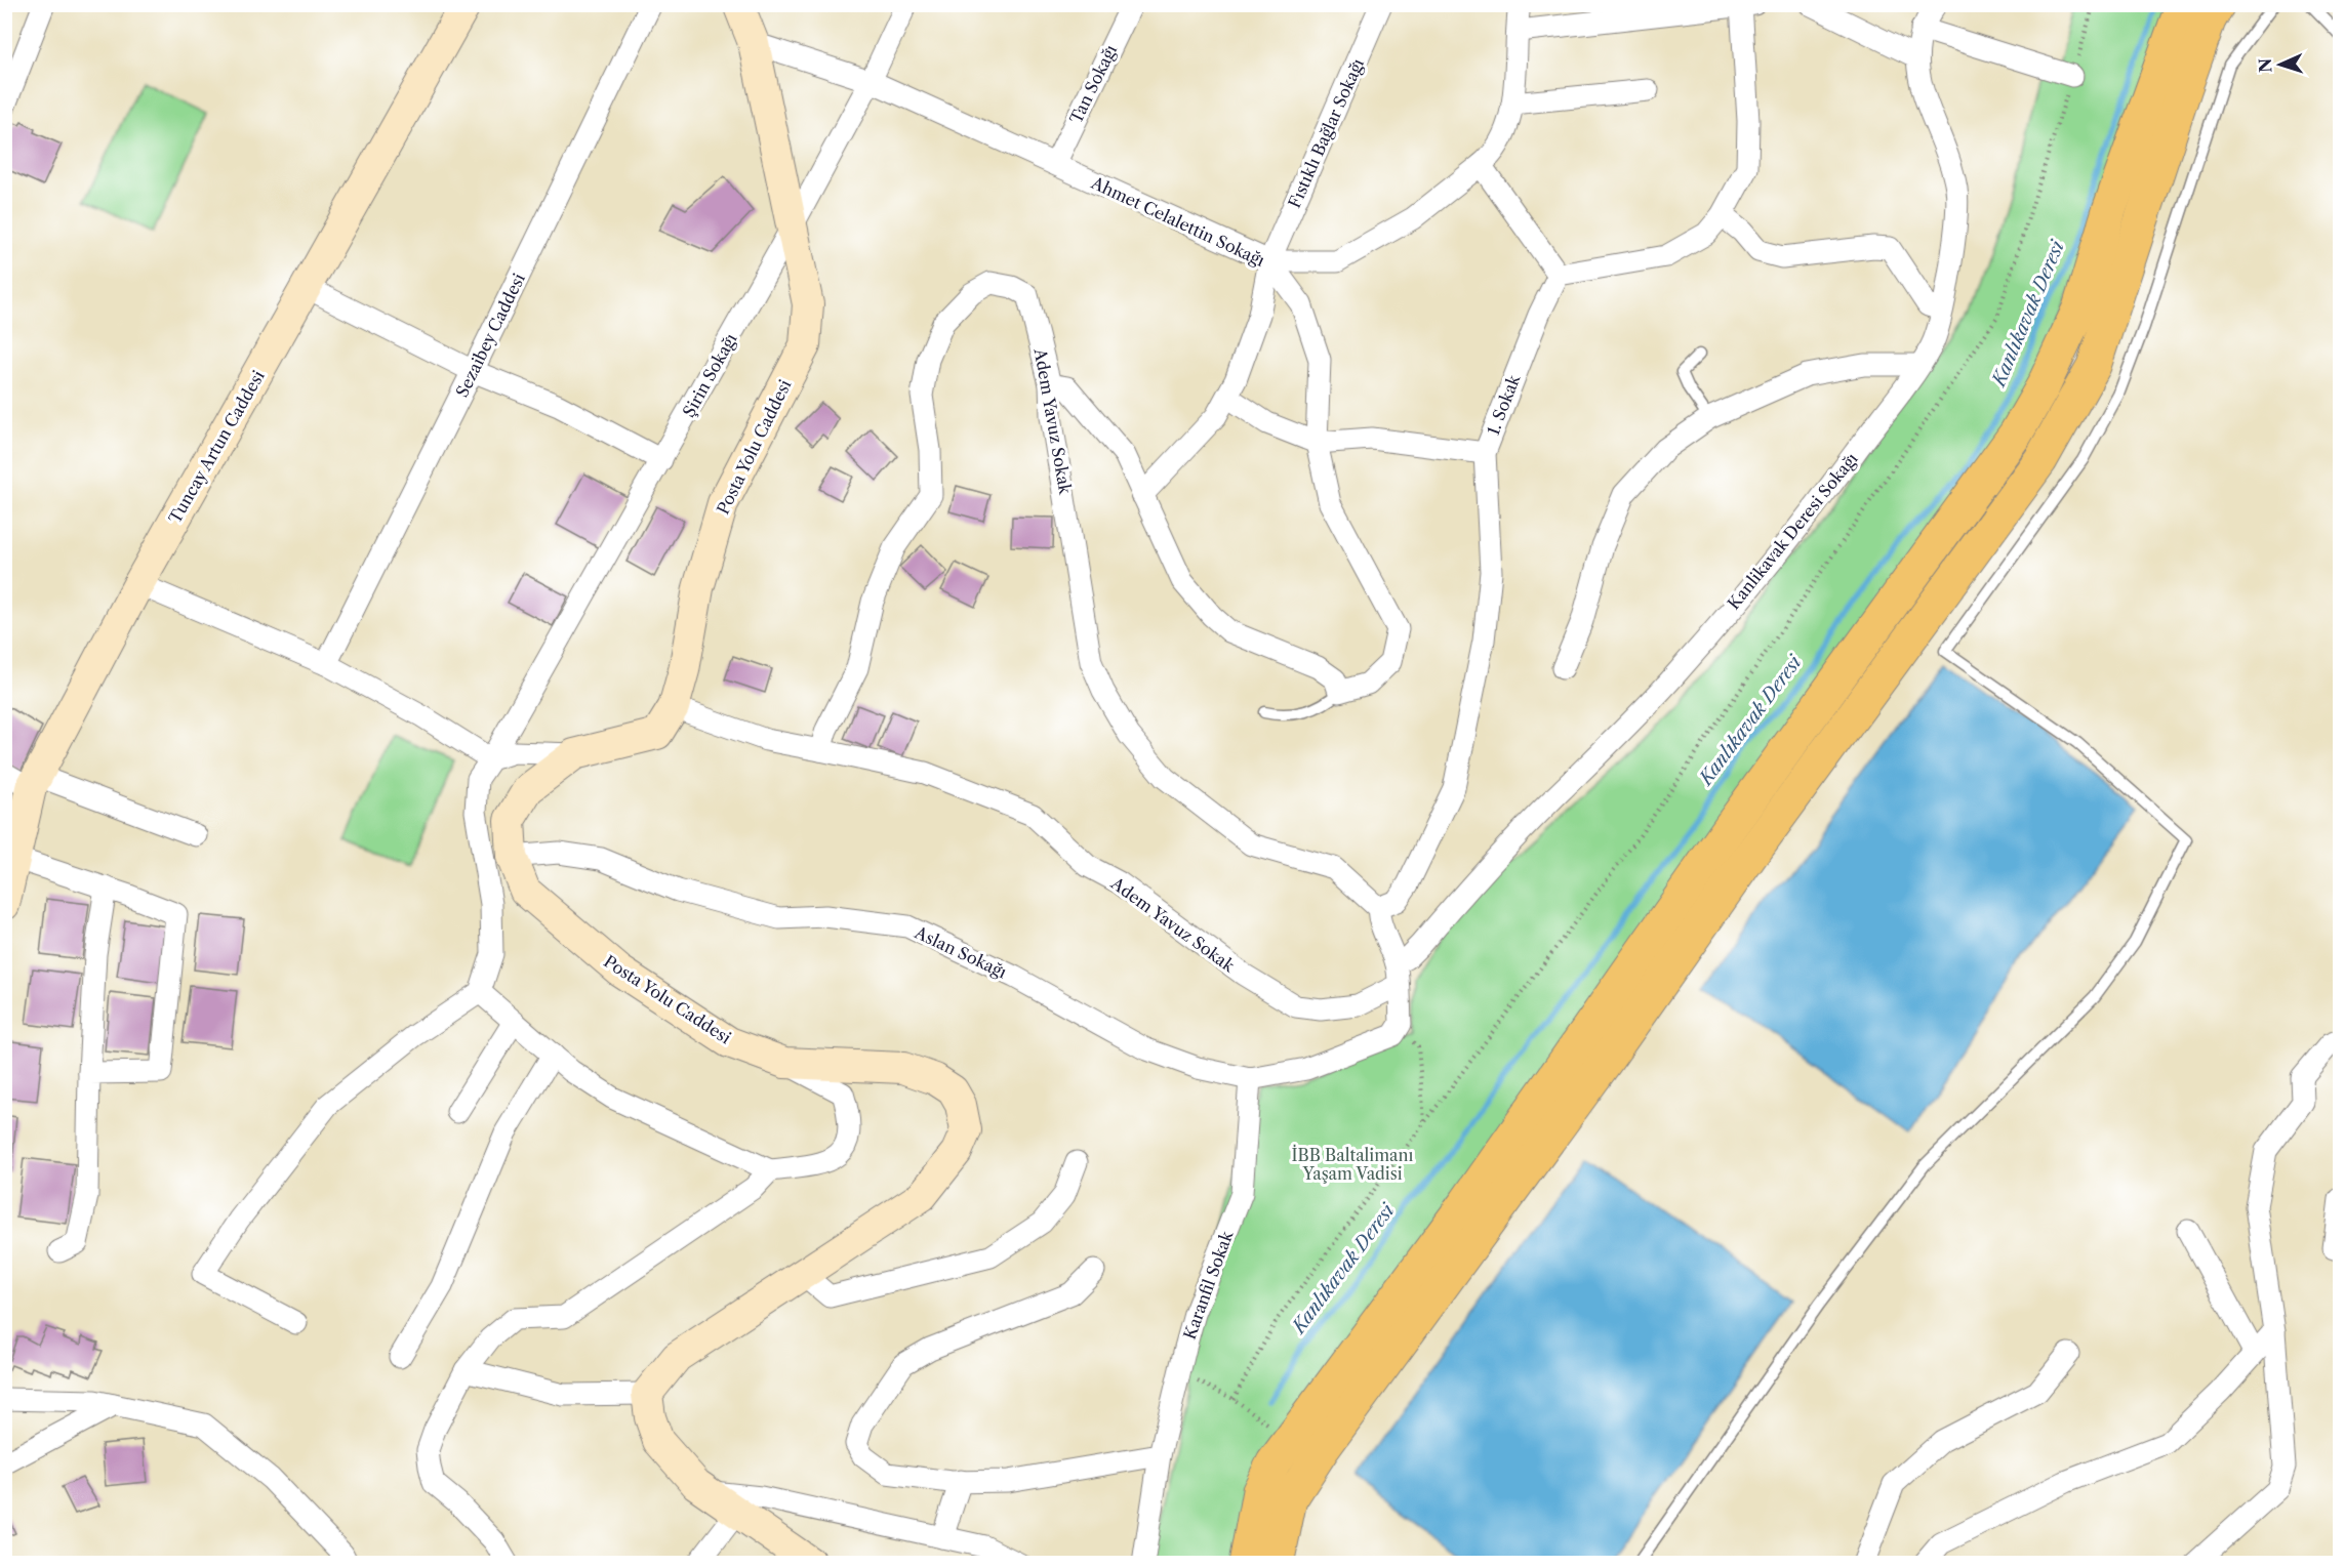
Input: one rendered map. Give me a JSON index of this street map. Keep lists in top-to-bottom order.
{
  "streets": {
    "street": [
      "Tan Sokağı",
      "Fıstıklı Bağlar Sokağı",
      "Ahmet Celalettin Sokağı",
      "Sezaibey Caddesi",
      "Şirin Sokağı",
      "1. Sokak",
      "Adem Yavuz Sokak",
      "Tuncay Artun Caddesi",
      "Posta Yolu Caddesi",
      "Kanlikavak Deresi Sokağı",
      "Aslan Sokağı",
      "Karanfil Sokak"
    ]
  },
  "crossings": [
    ["Tan Sokağı", "Ahmet Celalettin Sokağı"],
    ["Fıstıklı Bağlar Sokağı", "Ahmet Celalettin Sokağı"],
    ["Ahmet Celalettin Sokağı", "Şirin Sokağı"],
    ["Ahmet Celalettin Sokağı", "Posta Yolu Caddesi"],
    ["Şirin Sokağı", "Posta Yolu Caddesi"],
    ["1. Sokak", "Adem Yavuz Sokak"],
    ["Adem Yavuz Sokak", "Kanlikavak Deresi Sokağı"],
    ["Posta Yolu Caddesi", "Aslan Sokağı"],
    ["Aslan Sokağı", "Karanfil Sokak"]
  ],
  "water": ["Kanlıkavak Deresi"],
  "parks": ["İBB Baltalimanı Yaşam Vadisi"],
  "north": "left"
}
